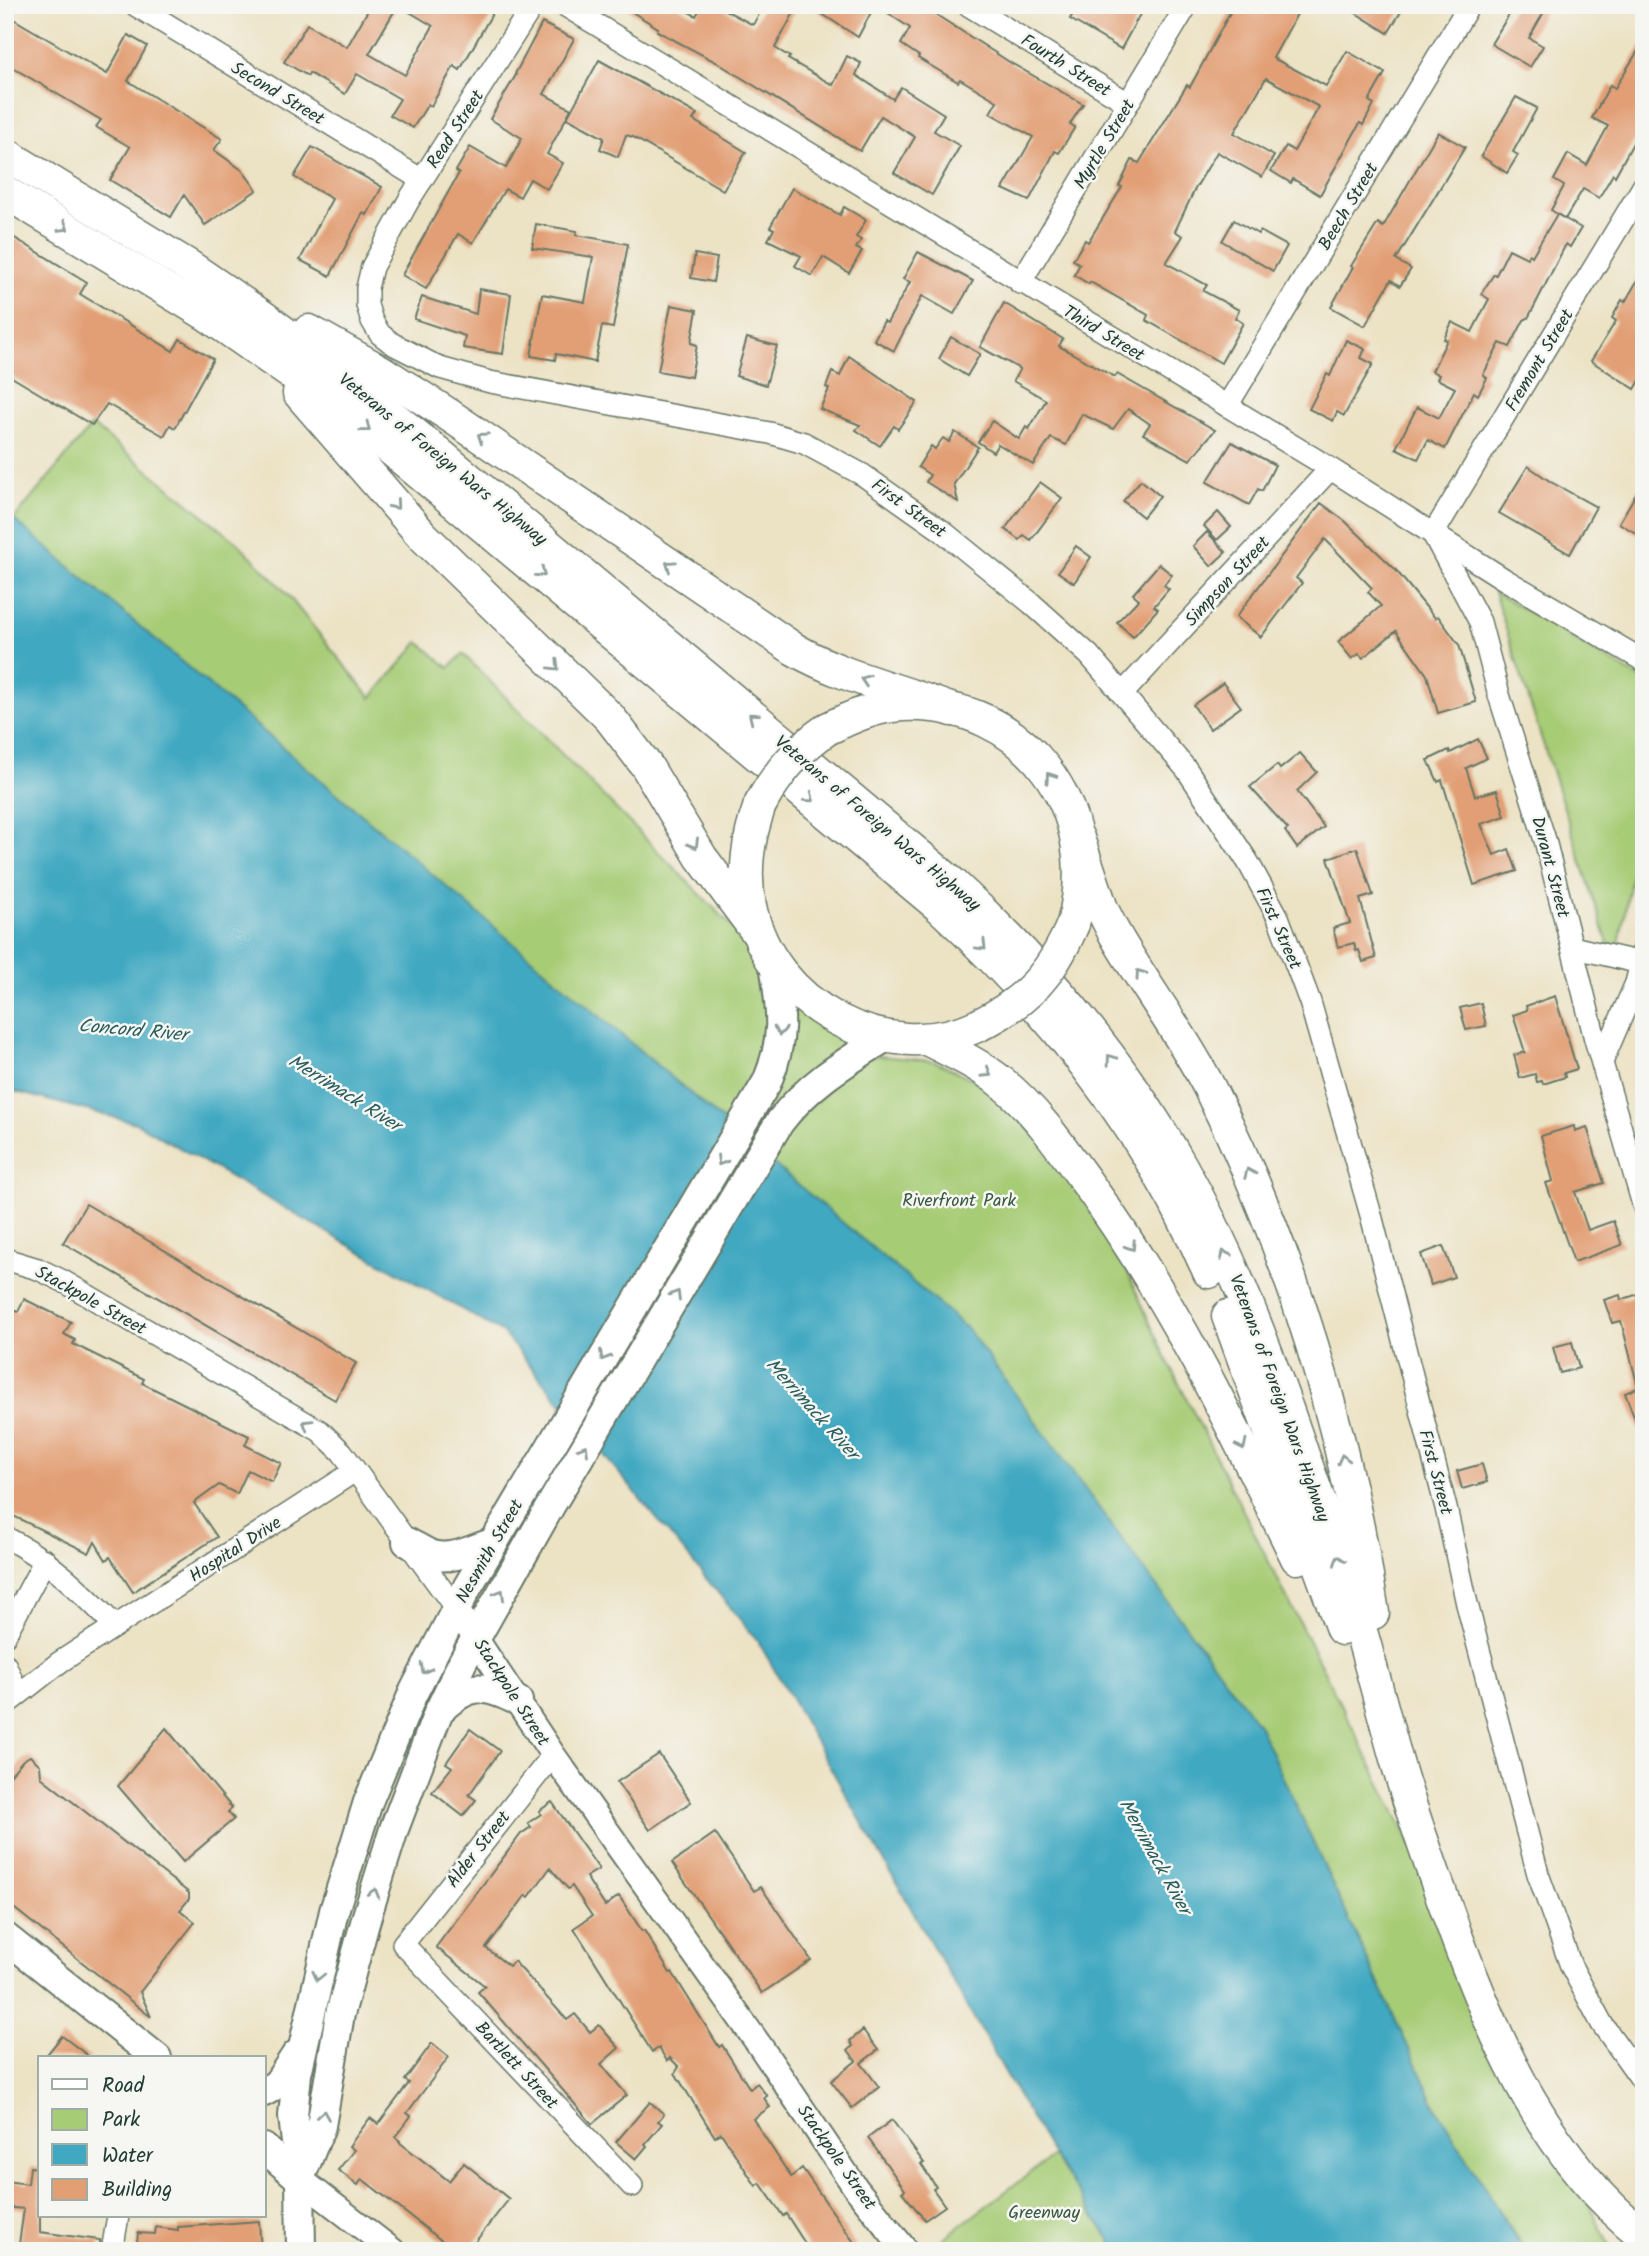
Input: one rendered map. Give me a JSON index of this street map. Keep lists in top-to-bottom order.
{
  "streets": {
    "main road": ["Veterans of Foreign Wars Highway", "Nesmith Street"],
    "street": [
      "Fourth Street",
      "Second Street",
      "Read Street",
      "Myrtle Street",
      "Beech Street",
      "Third Street",
      "Fremont Street",
      "First Street",
      "Simpson Street",
      "Durant Street",
      "Stackpole Street",
      "Hospital Drive",
      "Alder Street",
      "Bartlett Street"
    ]
  },
  "crossings": [
    ["Fourth Street", "Myrtle Street"],
    ["Second Street", "Read Street"],
    ["Read Street", "First Street"],
    ["Myrtle Street", "Third Street"],
    ["Beech Street", "Third Street"],
    ["Third Street", "Fremont Street"],
    ["Third Street", "Simpson Street"],
    ["Third Street", "Durant Street"],
    ["Fremont Street", "Durant Street"],
    ["First Street", "Simpson Street"],
    ["Stackpole Street", "Hospital Drive"],
    ["Stackpole Street", "Nesmith Street"],
    ["Stackpole Street", "Alder Street"],
    ["Alder Street", "Bartlett Street"]
  ],
  "water": ["Concord River", "Merrimack River"],
  "parks": ["Riverfront Park", "Greenway"],
  "legend": [
    "Road",
    "Park",
    "Water",
    "Building"
  ]
}
